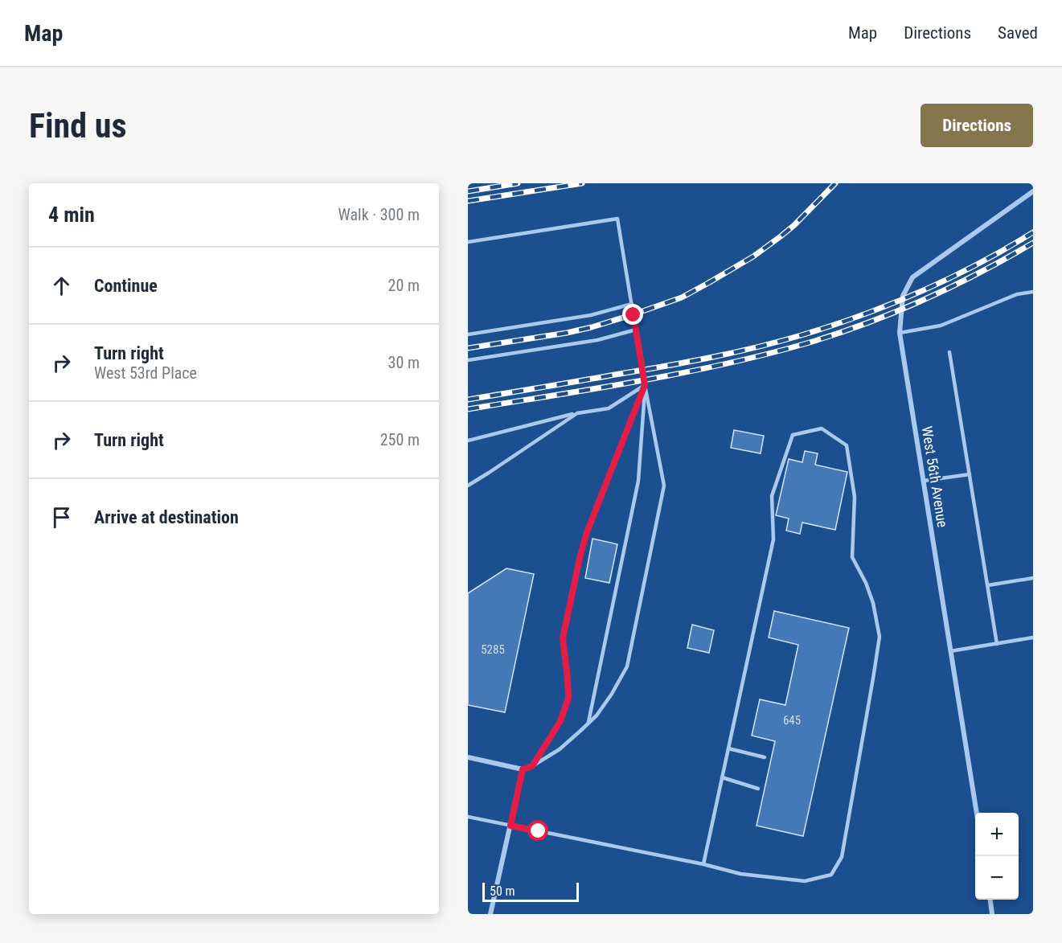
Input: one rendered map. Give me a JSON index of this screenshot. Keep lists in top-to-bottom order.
{
  "streets": {
    "street": ["West 56th Avenue"]
  },
  "house_numbers": ["5285", "645"],
  "scale_bar": "50 m",
  "page": {
    "header": "Map",
    "nav": ["Map", "Directions", "Saved"],
    "buttons": "Directions",
    "title": "Find us",
    "heading": ["4 min", "Walk · 300 m"],
    "list": [
      ["Continue", "20 m"],
      ["Turn right", "West 53rd Place", "30 m"],
      ["Turn right", "250 m"],
      "Arrive at destination"
    ],
    "map_buttons": ["+", "−"],
    "scale": "50 m"
  }
}
